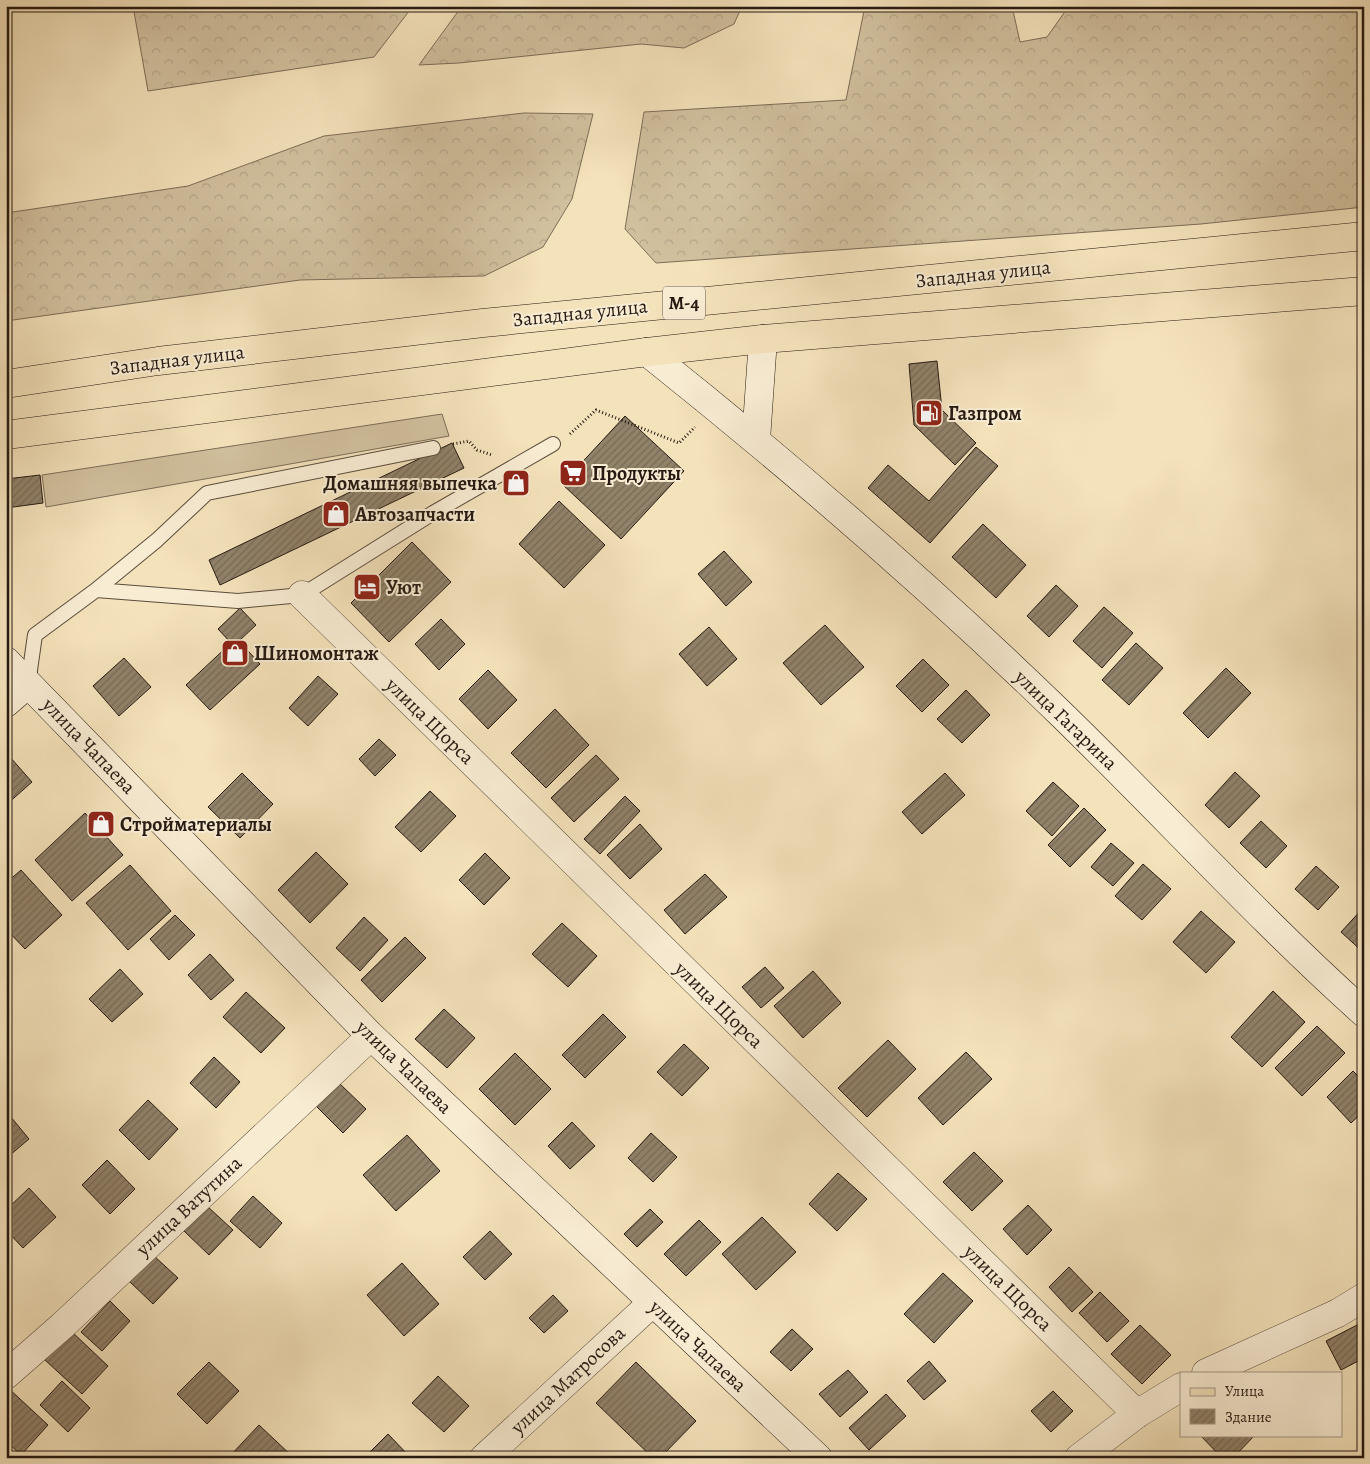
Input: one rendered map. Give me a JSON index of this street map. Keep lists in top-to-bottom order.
{
  "streets": {
    "main road": ["Западная улица", "М-4"],
    "street": [
      "улица Гагарина",
      "улица Щорса",
      "улица Чапаева",
      "улица Ватутина",
      "улица Матросова"
    ]
  },
  "crossings": [
    ["М-4", "улица Гагарина"],
    ["улица Чапаева", "улица Ватутина"],
    ["улица Чапаева", "улица Матросова"]
  ],
  "places": {
    "fuel station": ["Газпром"],
    "supermarket": ["Продукты"],
    "shop": [
      "Домашняя выпечка",
      "Автозапчасти",
      "Шиномонтаж",
      "Стройматериалы"
    ],
    "hotel": ["Уют"]
  },
  "legend": ["Улица", "Здание"]
}
